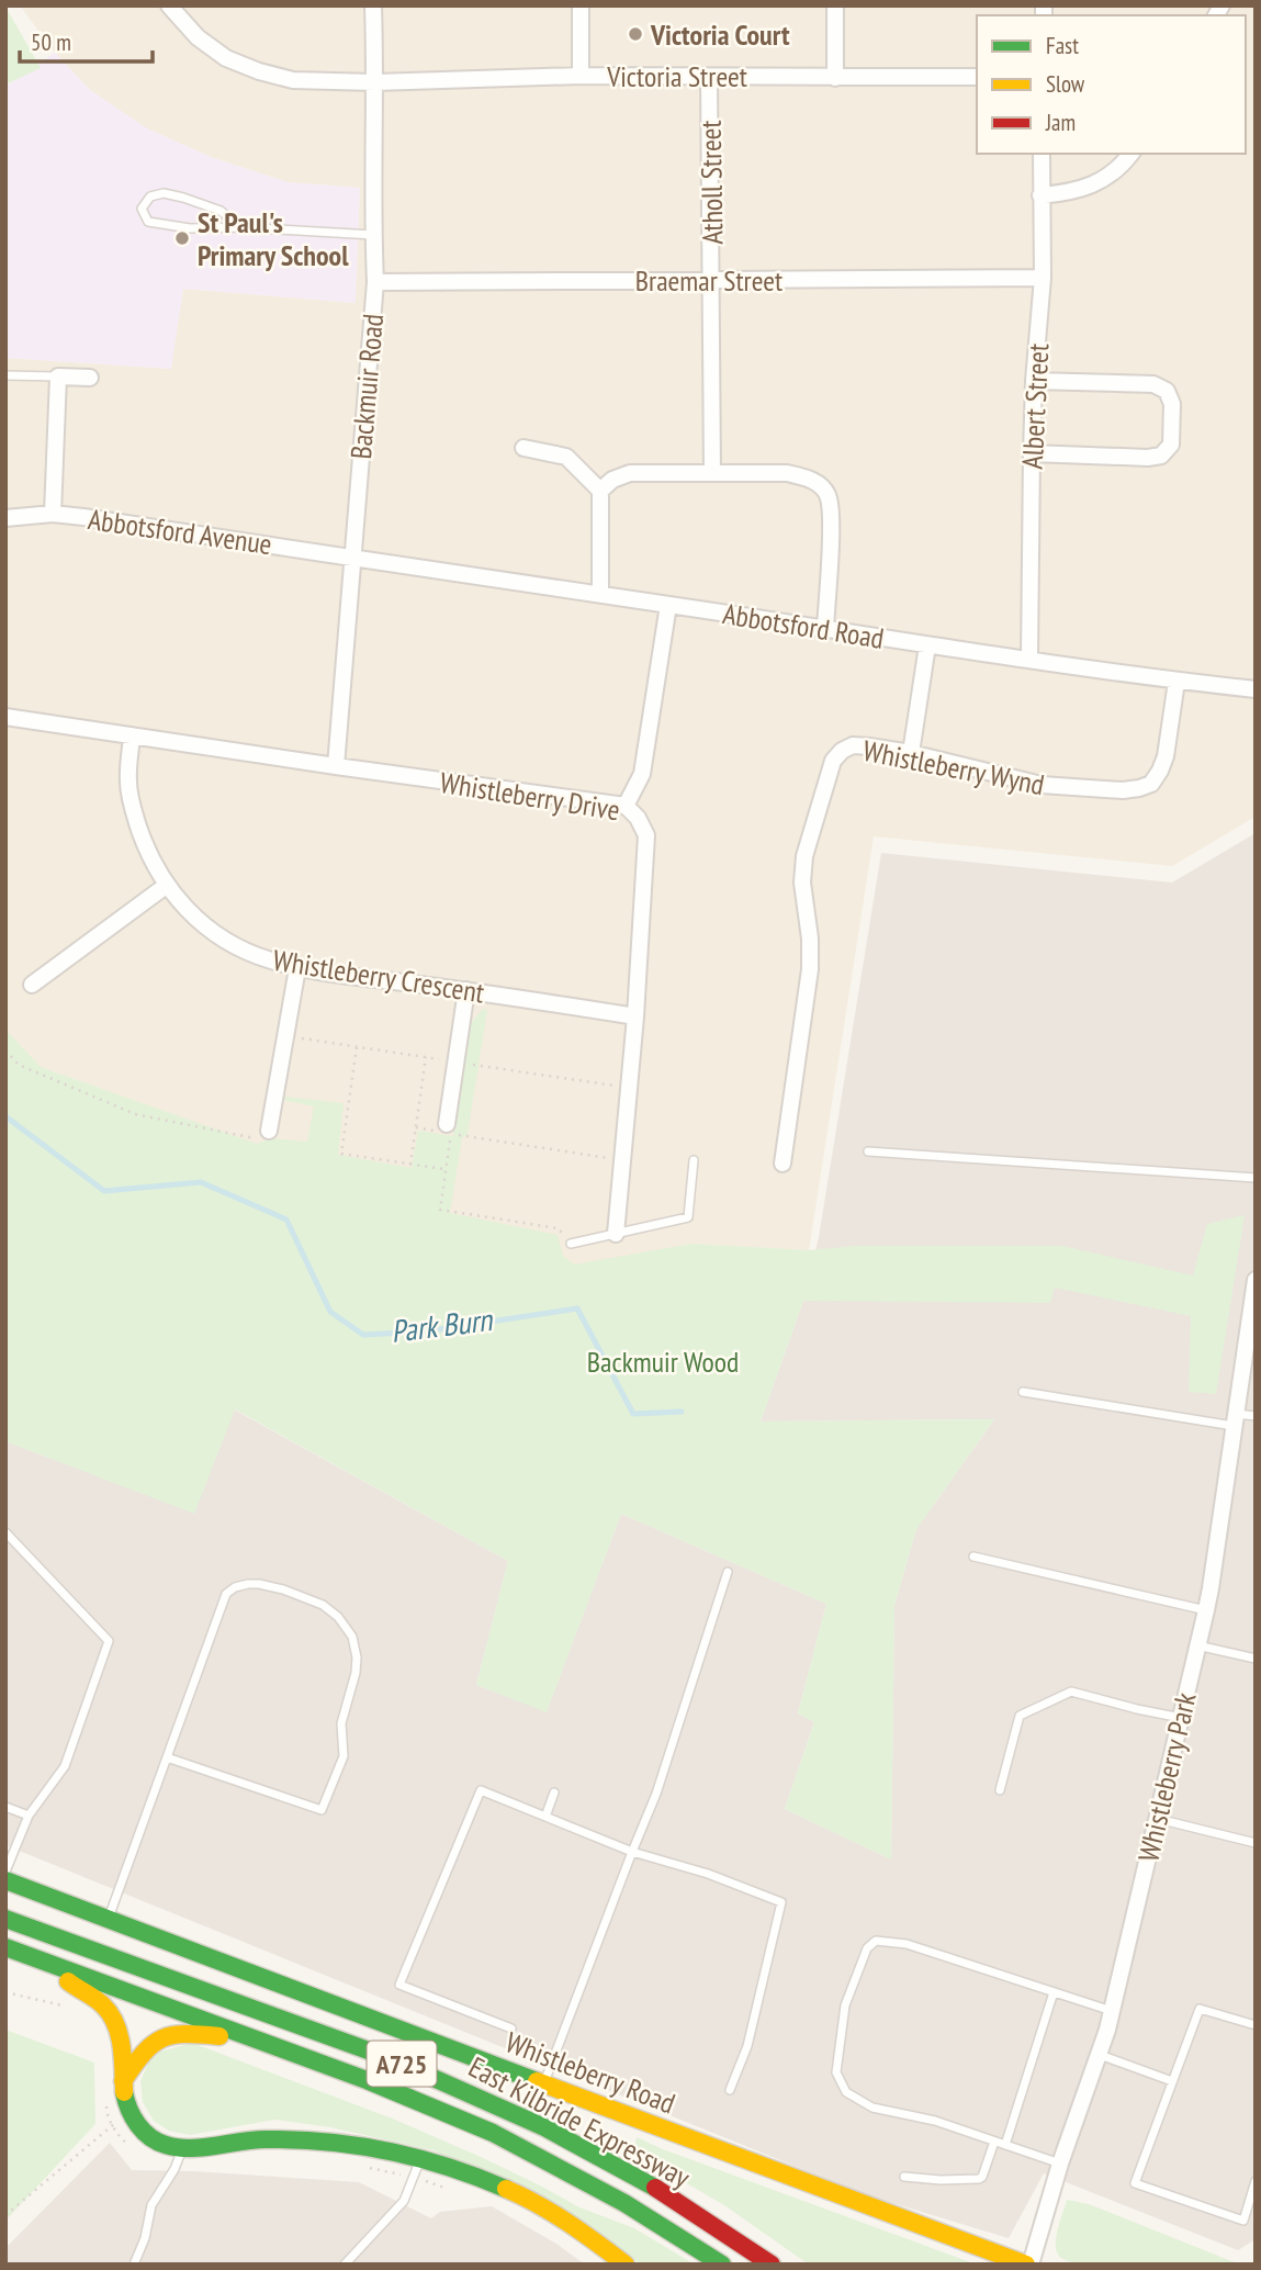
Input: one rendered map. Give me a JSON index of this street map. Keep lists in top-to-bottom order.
{
  "streets": {
    "main road": ["A725", "Whistleberry Road", "East Kilbride Expressway"],
    "street": [
      "Victoria Street",
      "Atholl Street",
      "Braemar Street",
      "Backmuir Road",
      "Albert Street",
      "Abbotsford Avenue",
      "Abbotsford Road",
      "Whistleberry Wynd",
      "Whistleberry Drive",
      "Whistleberry Crescent",
      "Whistleberry Park"
    ]
  },
  "crossings": [
    ["Victoria Street", "Atholl Street"],
    ["Victoria Street", "Backmuir Road"],
    ["Atholl Street", "Braemar Street"],
    ["Braemar Street", "Backmuir Road"],
    ["Braemar Street", "Albert Street"],
    ["Backmuir Road", "Abbotsford Avenue"],
    ["Backmuir Road", "Abbotsford Road"],
    ["Backmuir Road", "Whistleberry Drive"],
    ["Albert Street", "Abbotsford Road"],
    ["Abbotsford Avenue", "Abbotsford Road"],
    ["Abbotsford Road", "Whistleberry Wynd"],
    ["Whistleberry Drive", "Whistleberry Crescent"],
    ["Whistleberry Park", "Whistleberry Road"]
  ],
  "water": ["Park Burn"],
  "parks": ["Backmuir Wood"],
  "places": ["Victoria Court", "St Paul's Primary School"],
  "legend": ["Fast", "Slow", "Jam"],
  "scale_bar": "50 m"
}
